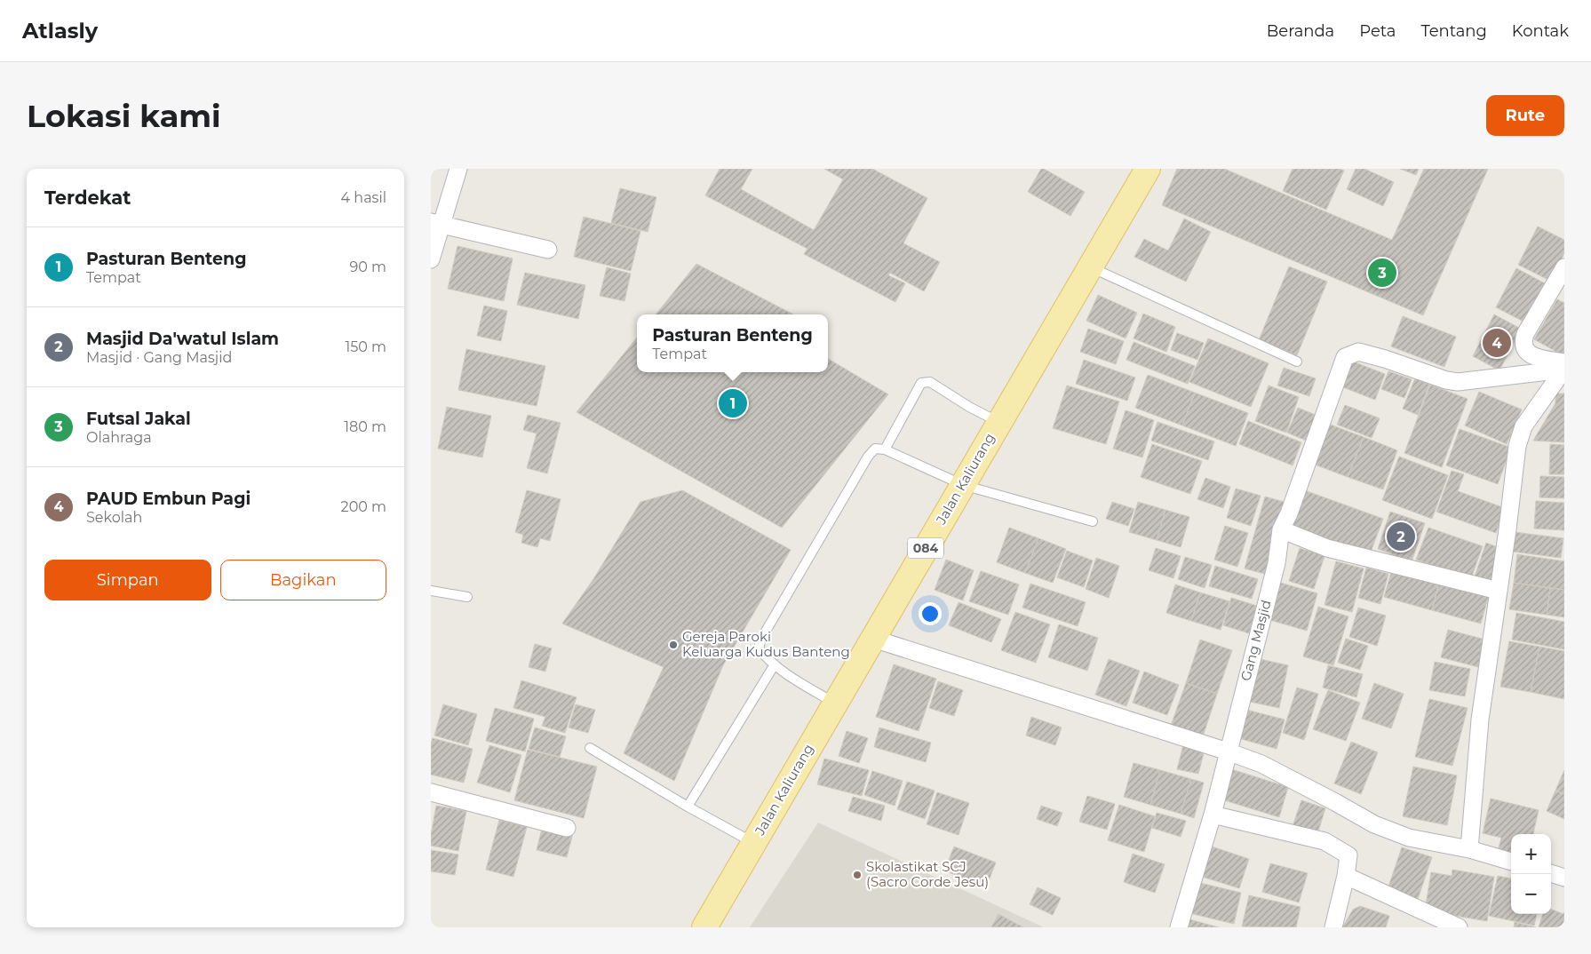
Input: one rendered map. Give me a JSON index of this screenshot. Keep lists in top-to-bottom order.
{
  "streets": {
    "main road": ["Jalan Kaliurang", "084"],
    "street": ["Gang Masjid"]
  },
  "places": ["Gereja Paroki Keluarga Kudus Banteng", "Skolastikat SCJ (Sacro Corde Jesu)"],
  "page": {
    "header": "Atlasly",
    "nav": [
      "Beranda",
      "Peta",
      "Tentang",
      "Kontak"
    ],
    "buttons": [
      "Rute",
      ["Simpan", "Bagikan"]
    ],
    "title": "Lokasi kami",
    "heading": ["Terdekat", "4 hasil"],
    "list": [
      {
        "mark": "1",
        "name": "Pasturan Benteng",
        "note": "Tempat",
        "value": "90 m"
      },
      {
        "mark": "2",
        "name": "Masjid Da'watul Islam",
        "note": "Masjid · Gang Masjid",
        "value": "150 m"
      },
      {
        "mark": "3",
        "name": "Futsal Jakal",
        "note": "Olahraga",
        "value": "180 m"
      },
      {
        "mark": "4",
        "name": "PAUD Embun Pagi",
        "note": "Sekolah",
        "value": "200 m"
      }
    ],
    "pins": [
      "3",
      "4",
      "1",
      "2"
    ],
    "popup": ["Pasturan Benteng", "Tempat"],
    "map_buttons": ["+", "−"]
  }
}
